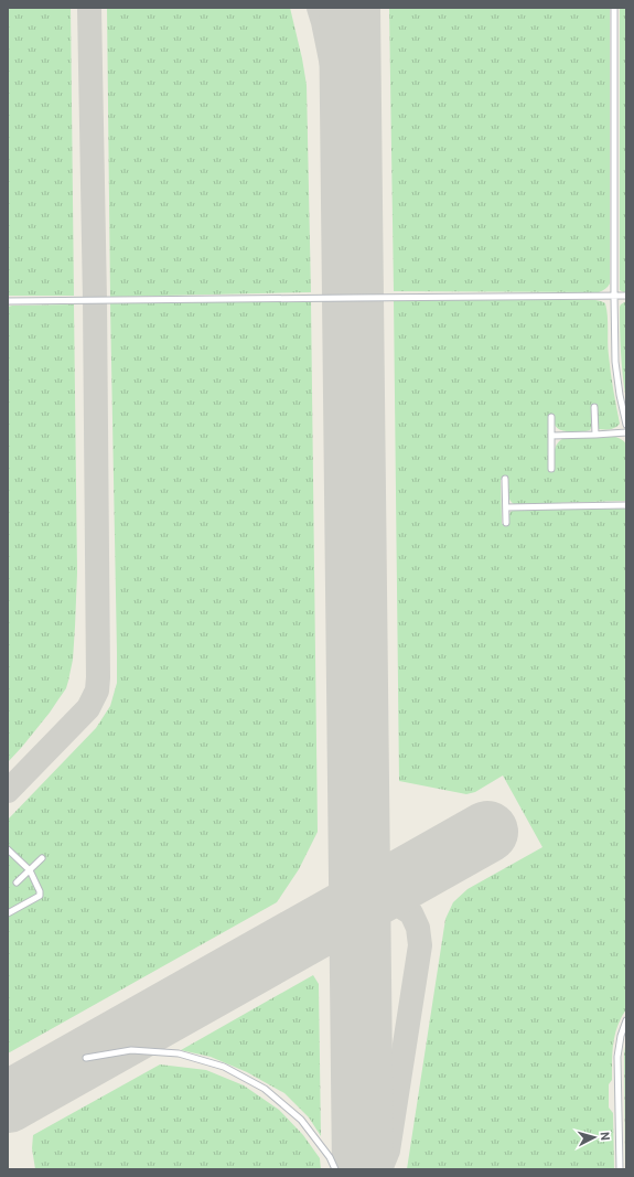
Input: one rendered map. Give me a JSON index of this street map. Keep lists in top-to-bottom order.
{
  "north": "right"
}
